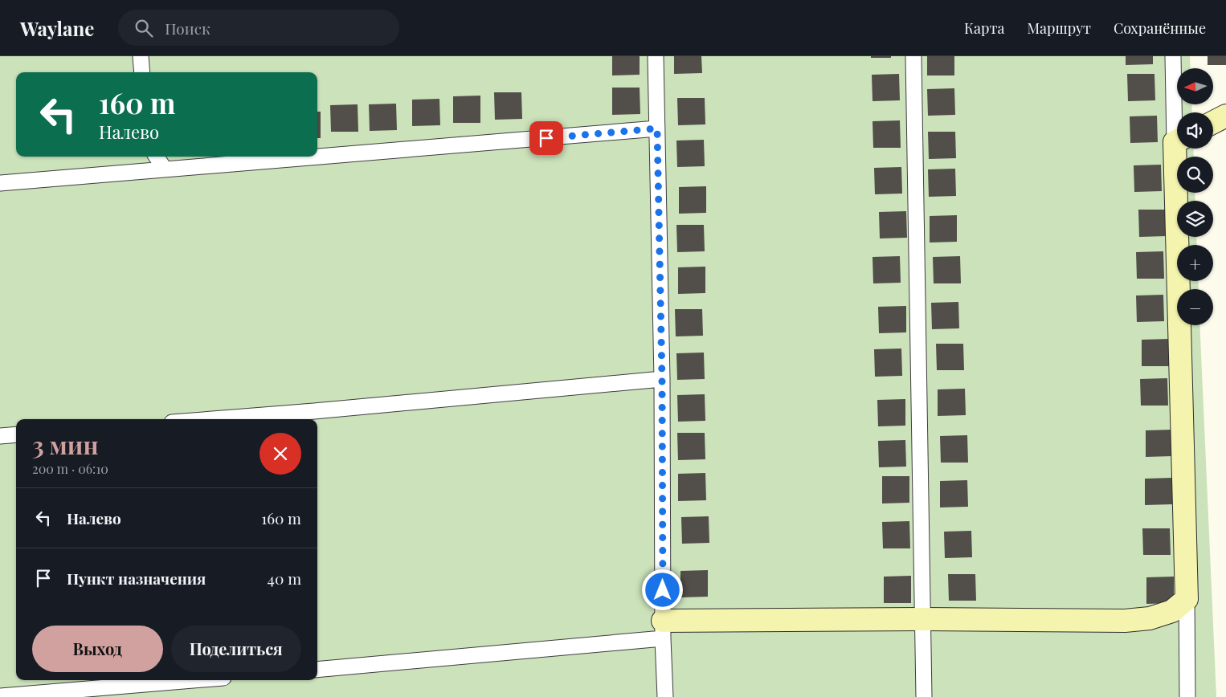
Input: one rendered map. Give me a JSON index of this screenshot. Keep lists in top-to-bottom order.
{
  "north": "left",
  "page": {
    "header": "Waylane",
    "search": "Поиск",
    "nav": ["Карта", "Маршрут", "Сохранённые"],
    "map_buttons": ["+", "−"],
    "turn": ["160 m", "Налево"],
    "heading": ["3 мин", "200 m · 06:10"],
    "list": [
      {
        "name": "Налево",
        "value": "160 m"
      },
      {
        "name": "Пункт назначения",
        "value": "40 m"
      }
    ],
    "buttons": ["Выход", "Поделиться"]
  }
}
